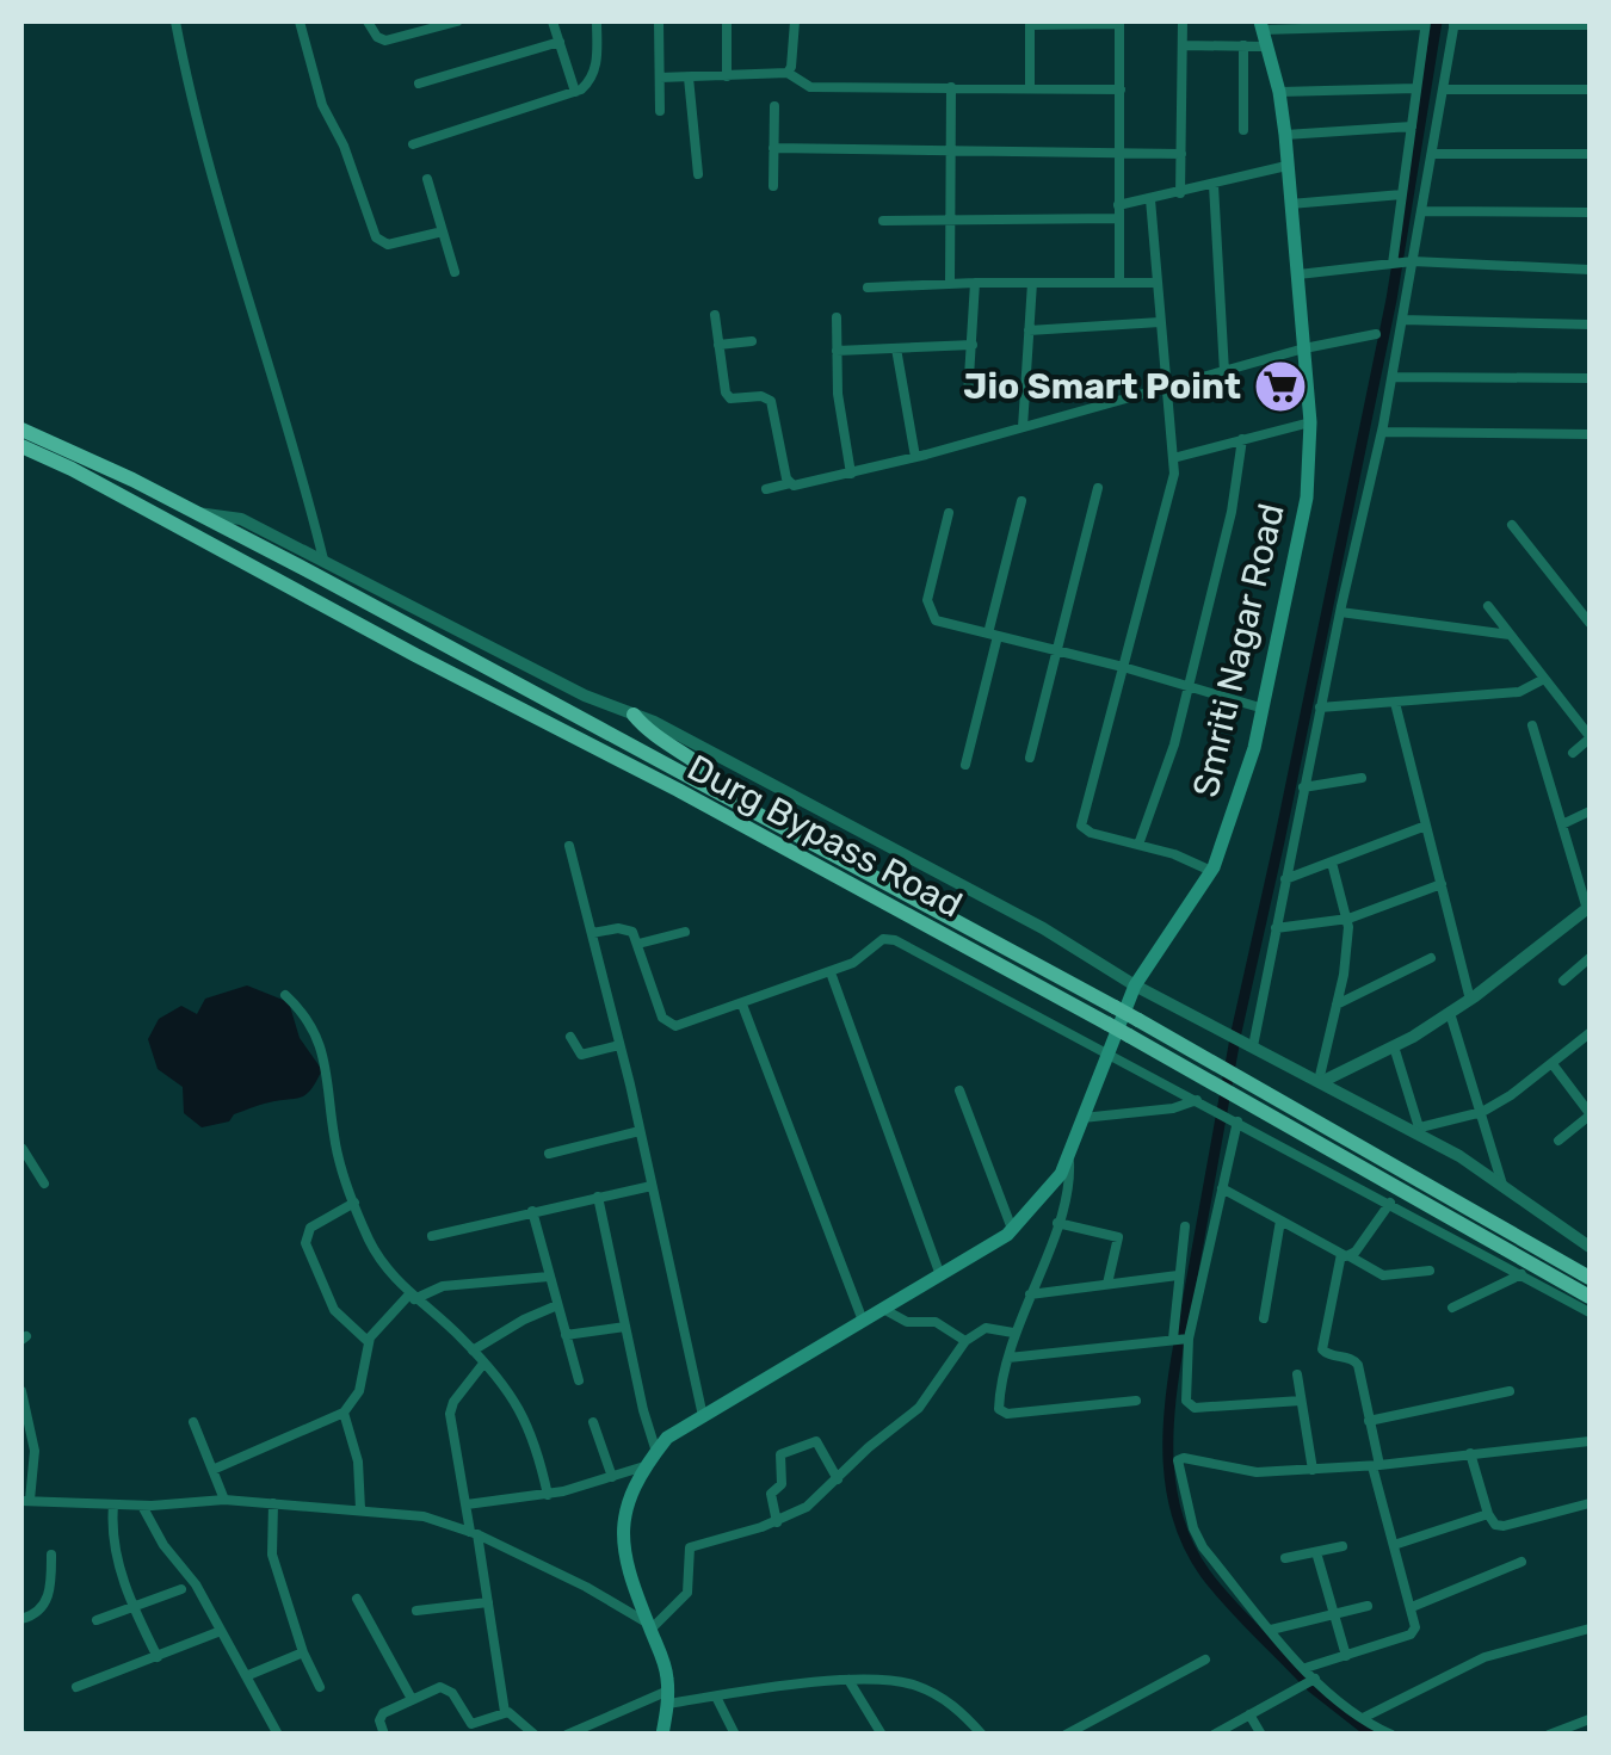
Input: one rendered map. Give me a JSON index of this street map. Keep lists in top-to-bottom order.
{
  "streets": {
    "highway": ["Durg Bypass Road"],
    "main road": ["Smriti Nagar Road"]
  },
  "places": {
    "supermarket": ["Jio Smart Point"]
  }
}
